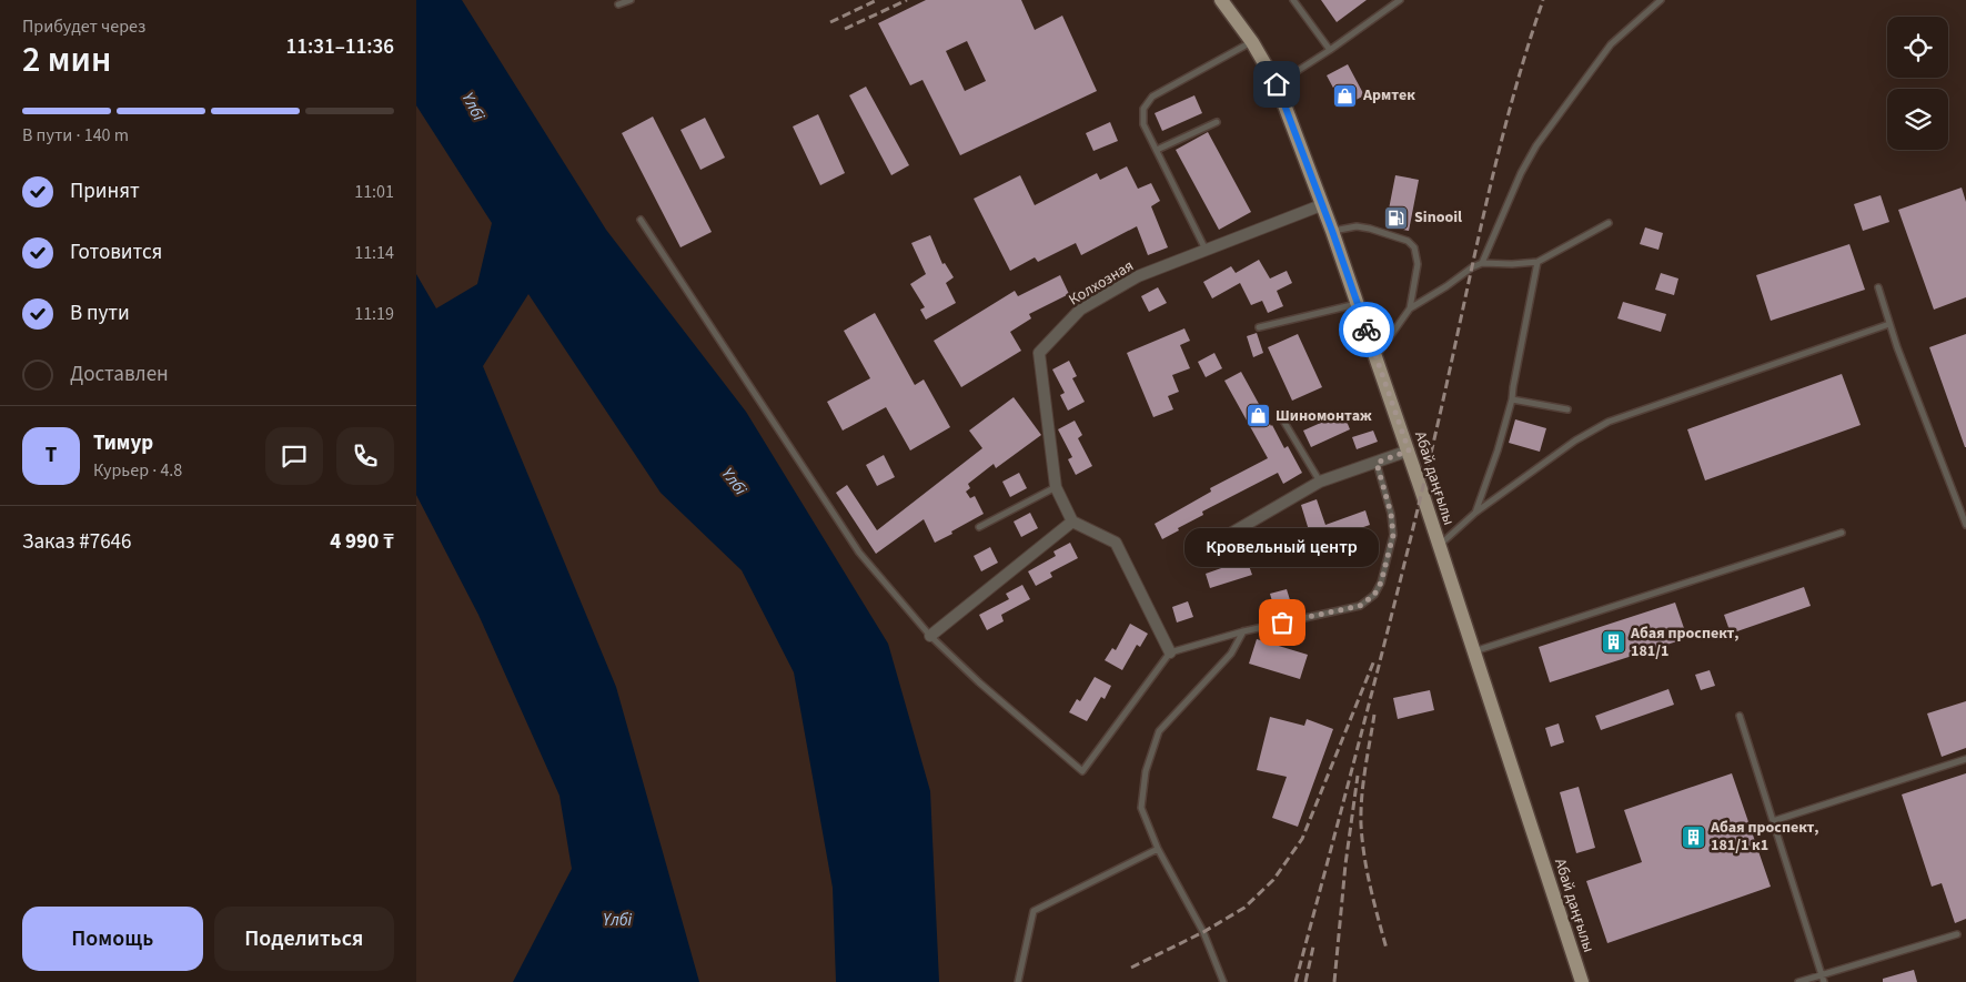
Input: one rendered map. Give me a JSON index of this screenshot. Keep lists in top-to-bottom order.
{
  "streets": {
    "main road": ["Абай даңғылы"],
    "street": ["Колхозная"]
  },
  "crossings": [
    ["Колхозная", "Абай даңғылы"]
  ],
  "water": ["Үлбі"],
  "places": {
    "shop": ["Армтек", "Шиномонтаж"],
    "fuel station": ["Sinooil"],
    "other": ["Кровельный центр"],
    "building": ["Абая проспект, 181/1", "Абая проспект, 181/1 к1"]
  },
  "page": {
    "heading": ["2 мин", "Прибудет через", "11:31–11:36"],
    "panel": [
      "Тимур",
      "Курьер · 4.8",
      "Заказ #7646",
      "4 990 ₸"
    ],
    "bar": "В пути · 140 m",
    "list": [
      ["Принят", "11:01"],
      ["Готовится", "11:14"],
      ["В пути", "11:19"],
      "Доставлен"
    ],
    "round": "Т",
    "bubble": "Кровельный центр",
    "buttons": ["Помощь", "Поделиться"]
  }
}
